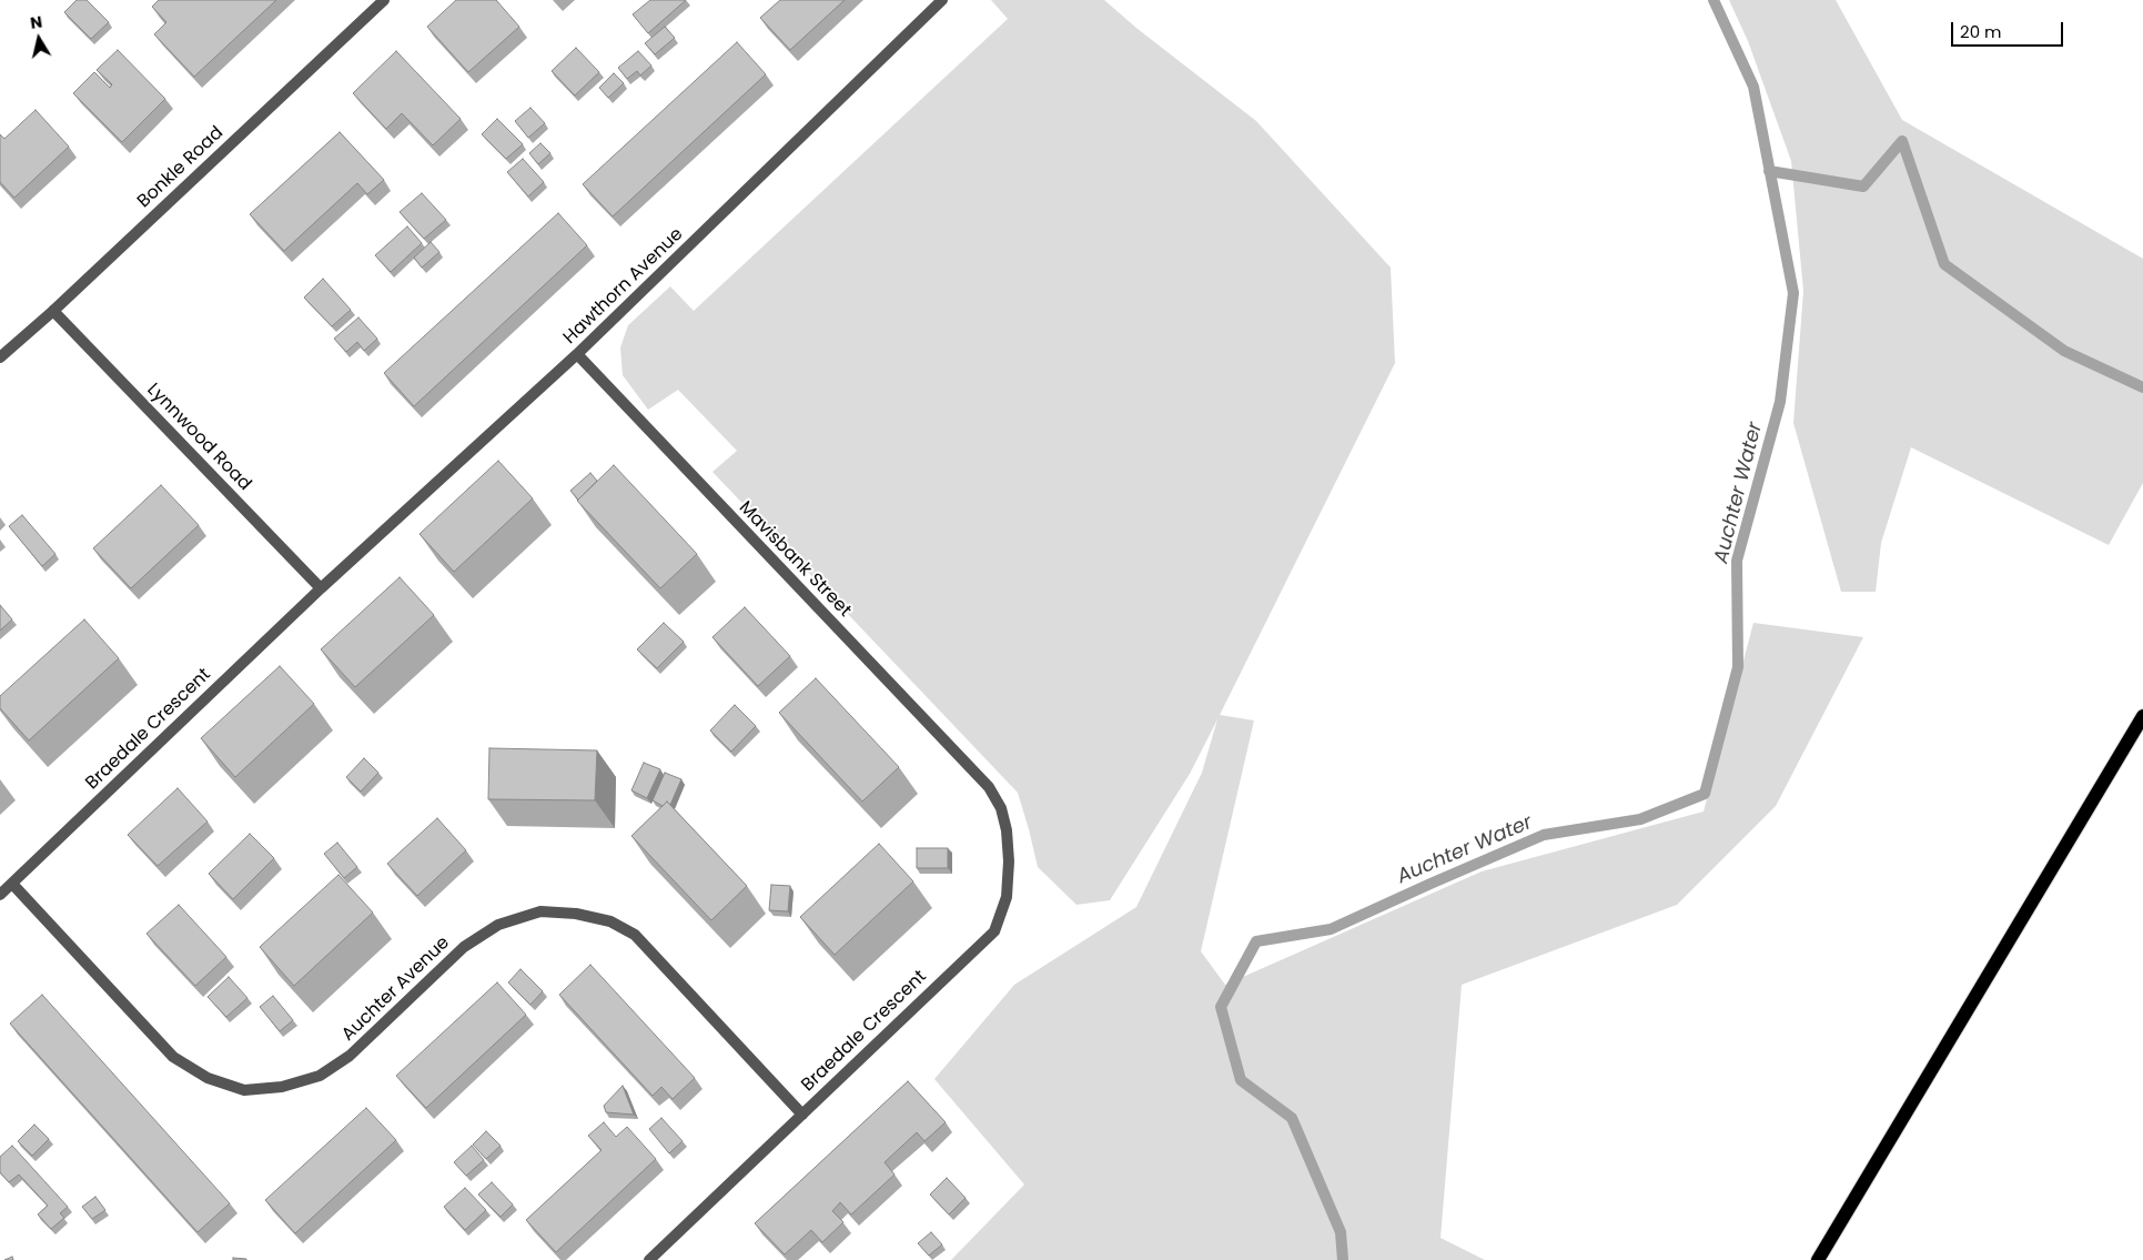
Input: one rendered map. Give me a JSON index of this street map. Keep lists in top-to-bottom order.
{
  "streets": {
    "street": [
      "Bonkle Road",
      "Hawthorn Avenue",
      "Lynnwood Road",
      "Mavisbank Street",
      "Braedale Crescent",
      "Auchter Avenue"
    ]
  },
  "crossings": [
    ["Bonkle Road", "Lynnwood Road"],
    ["Hawthorn Avenue", "Lynnwood Road"],
    ["Hawthorn Avenue", "Mavisbank Street"],
    ["Hawthorn Avenue", "Braedale Crescent"],
    ["Lynnwood Road", "Braedale Crescent"],
    ["Mavisbank Street", "Braedale Crescent"],
    ["Braedale Crescent", "Auchter Avenue"]
  ],
  "water": ["Auchter Water"],
  "scale_bar": "20 m",
  "north": "top"
}
